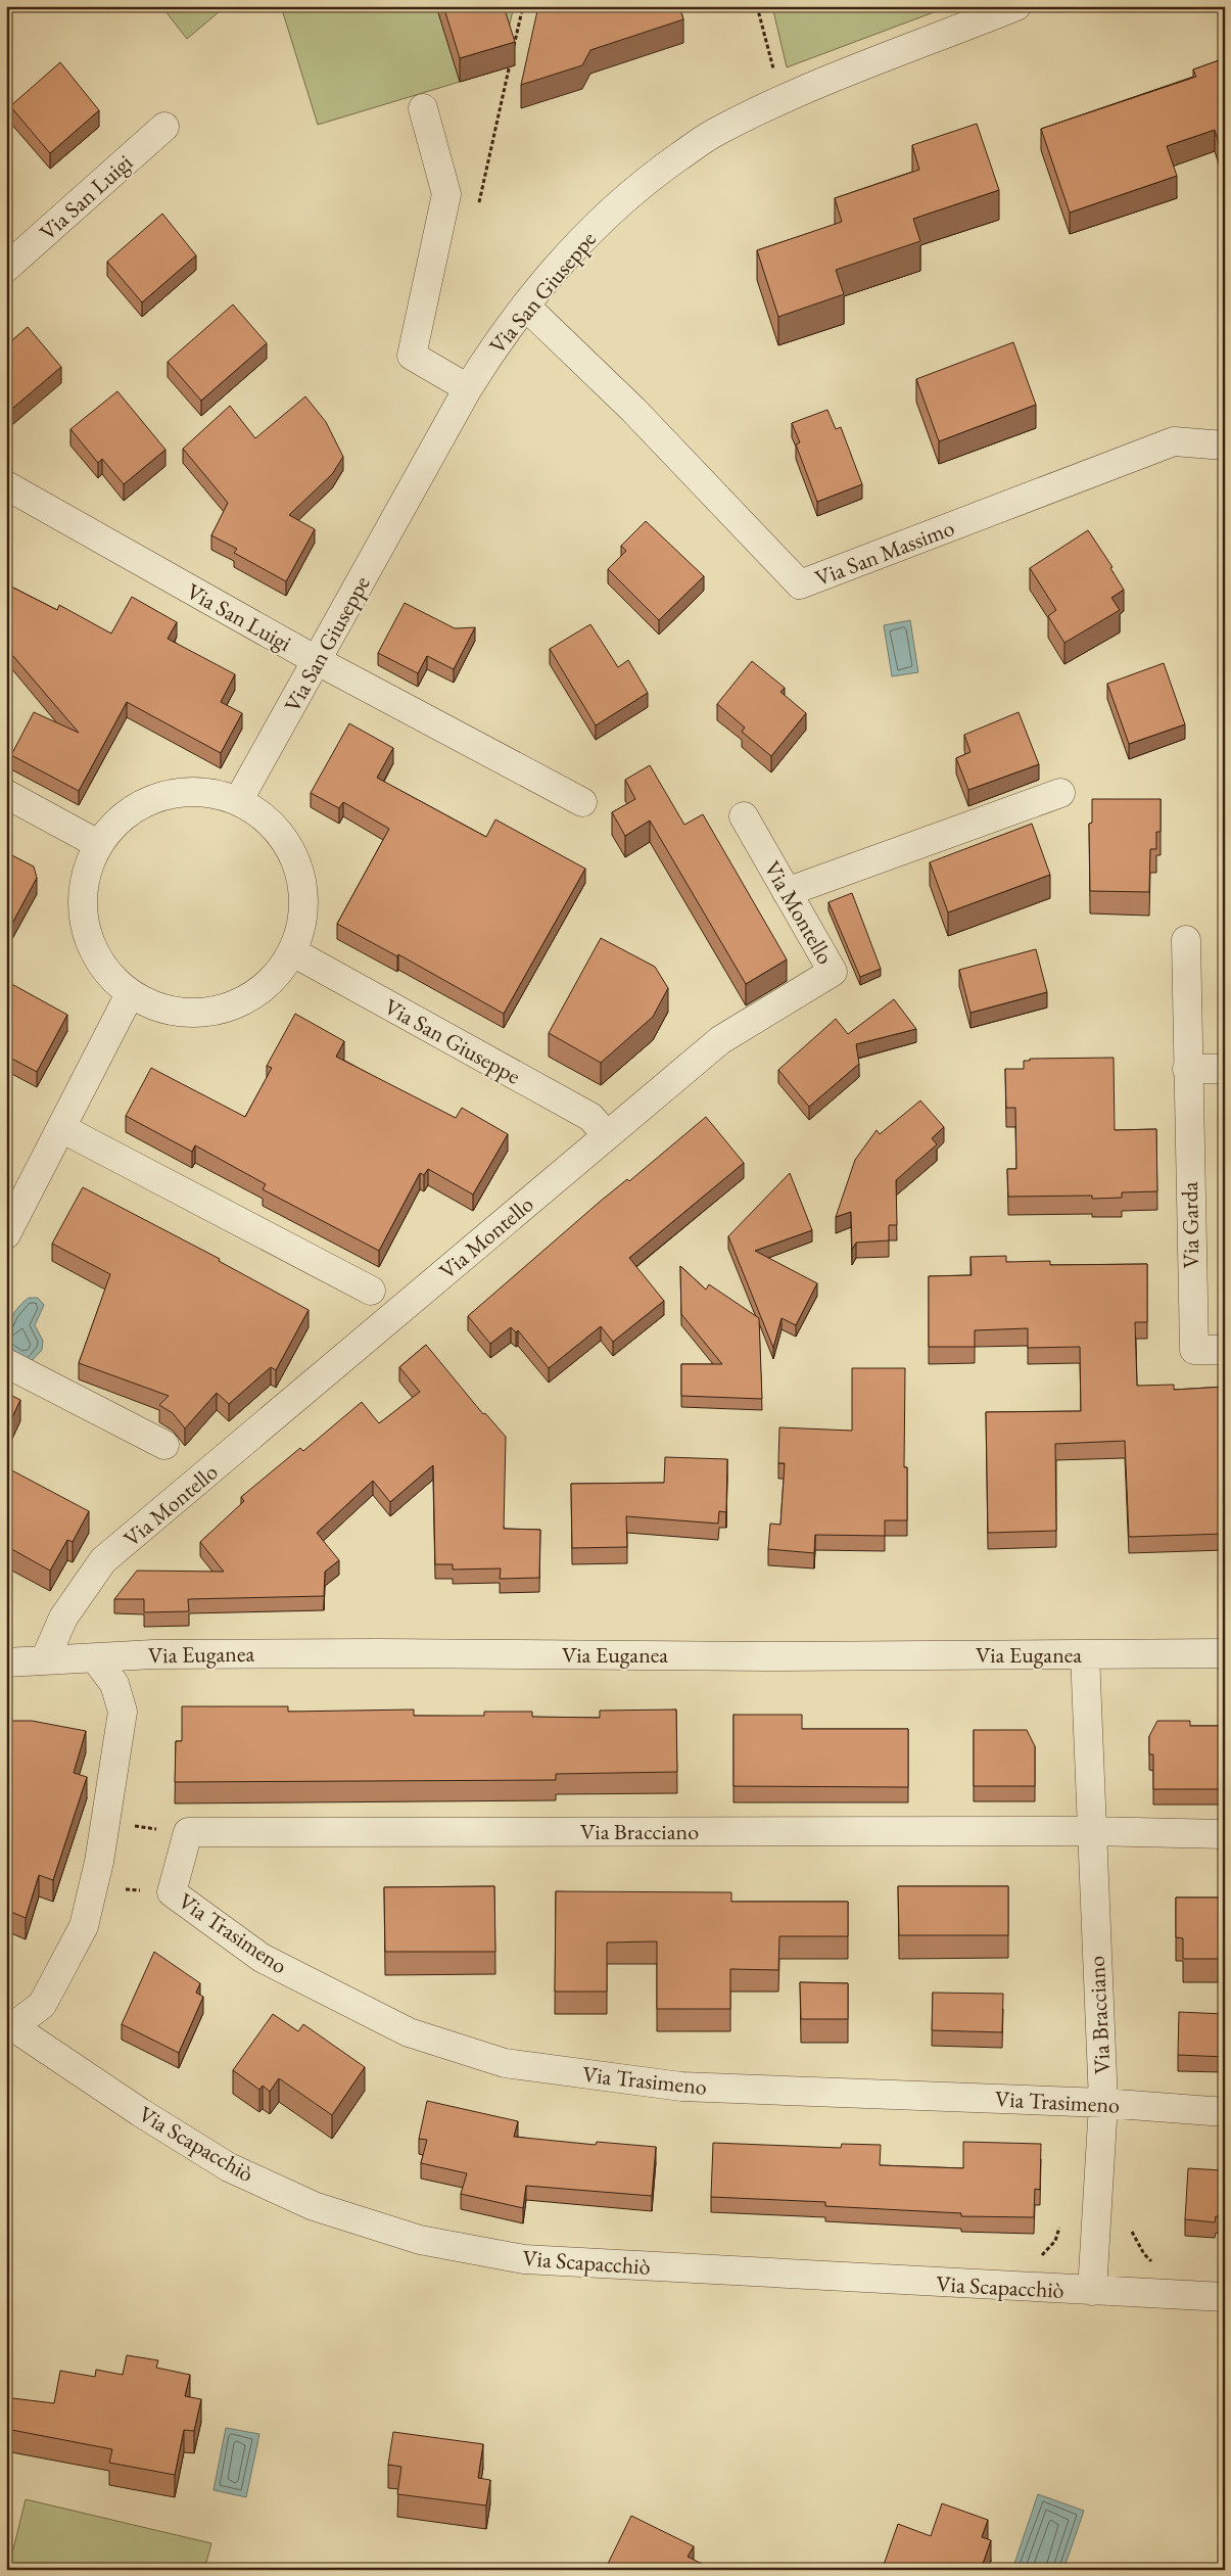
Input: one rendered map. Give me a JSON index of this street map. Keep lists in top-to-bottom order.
{
  "streets": {
    "street": [
      "Via San Luigi",
      "Via San Giuseppe",
      "Via San Massimo",
      "Via Montello",
      "Via Garda",
      "Via Euganea",
      "Via Bracciano",
      "Via Trasimeno",
      "Via Scapacchiò"
    ]
  },
  "crossings": [
    ["Via San Luigi", "Via San Giuseppe"],
    ["Via San Giuseppe", "Via San Massimo"],
    ["Via San Giuseppe", "Via Montello"],
    ["Via Montello", "Via Euganea"],
    ["Via Euganea", "Via Bracciano"],
    ["Via Bracciano", "Via Trasimeno"],
    ["Via Bracciano", "Via Scapacchiò"]
  ]
}
